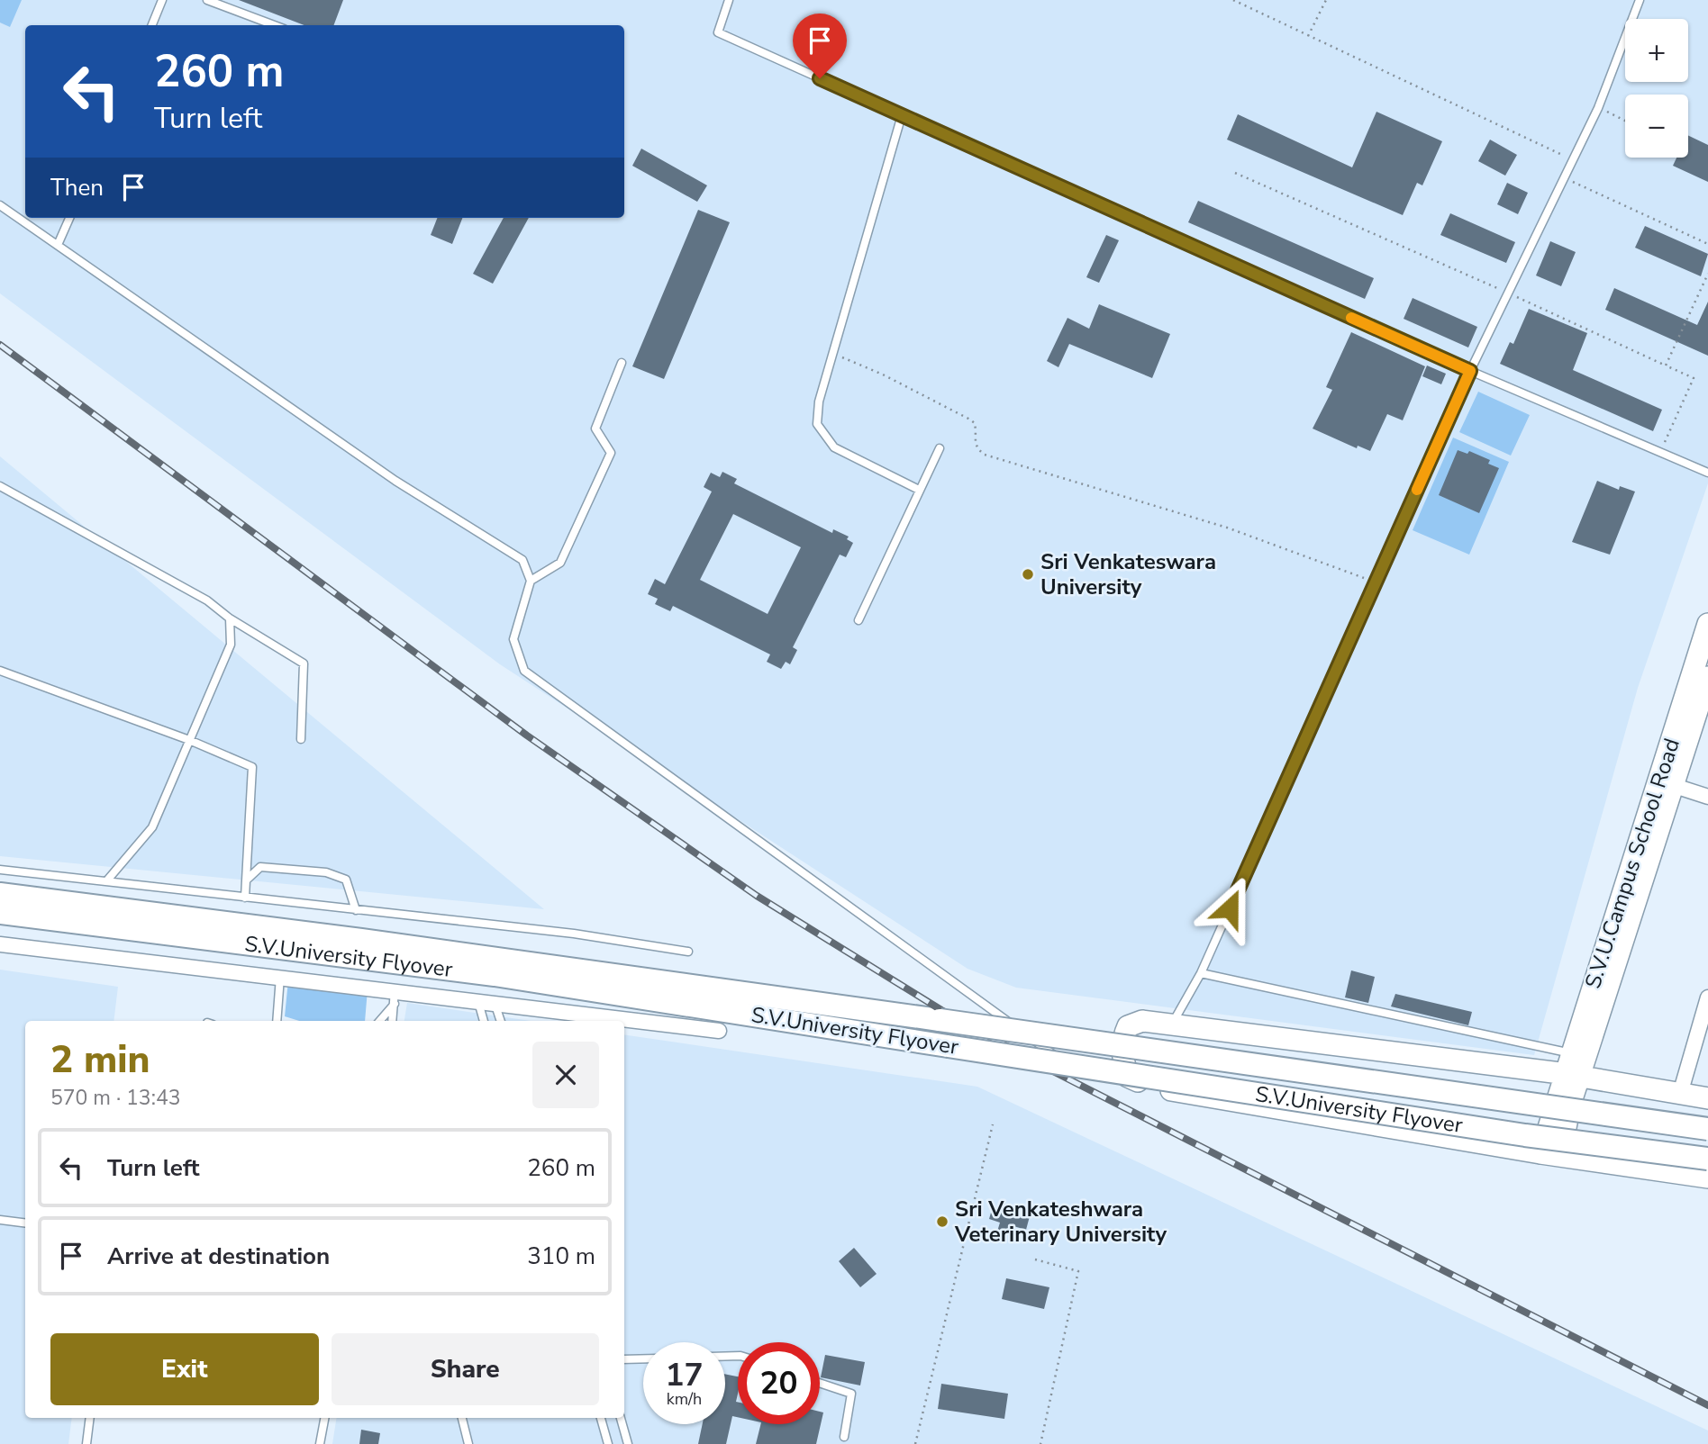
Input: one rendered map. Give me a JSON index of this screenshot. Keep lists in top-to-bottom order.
{
  "streets": {
    "main road": ["S.V.University Flyover"],
    "street": ["S.V.U.Campus School Road"]
  },
  "places": ["Sri Venkateswara University", "Sri Venkateshwara Veterinary University"],
  "page": {
    "map_buttons": ["+", "−"],
    "turn": ["260 m", "Turn left"],
    "then": "Then",
    "heading": ["2 min", "570 m · 13:43"],
    "list": [
      {
        "name": "Turn left",
        "value": "260 m"
      },
      {
        "name": "Arrive at destination",
        "value": "310 m"
      }
    ],
    "buttons": ["Exit", "Share"],
    "speed": "17 km/h",
    "limit": "20"
  }
}
